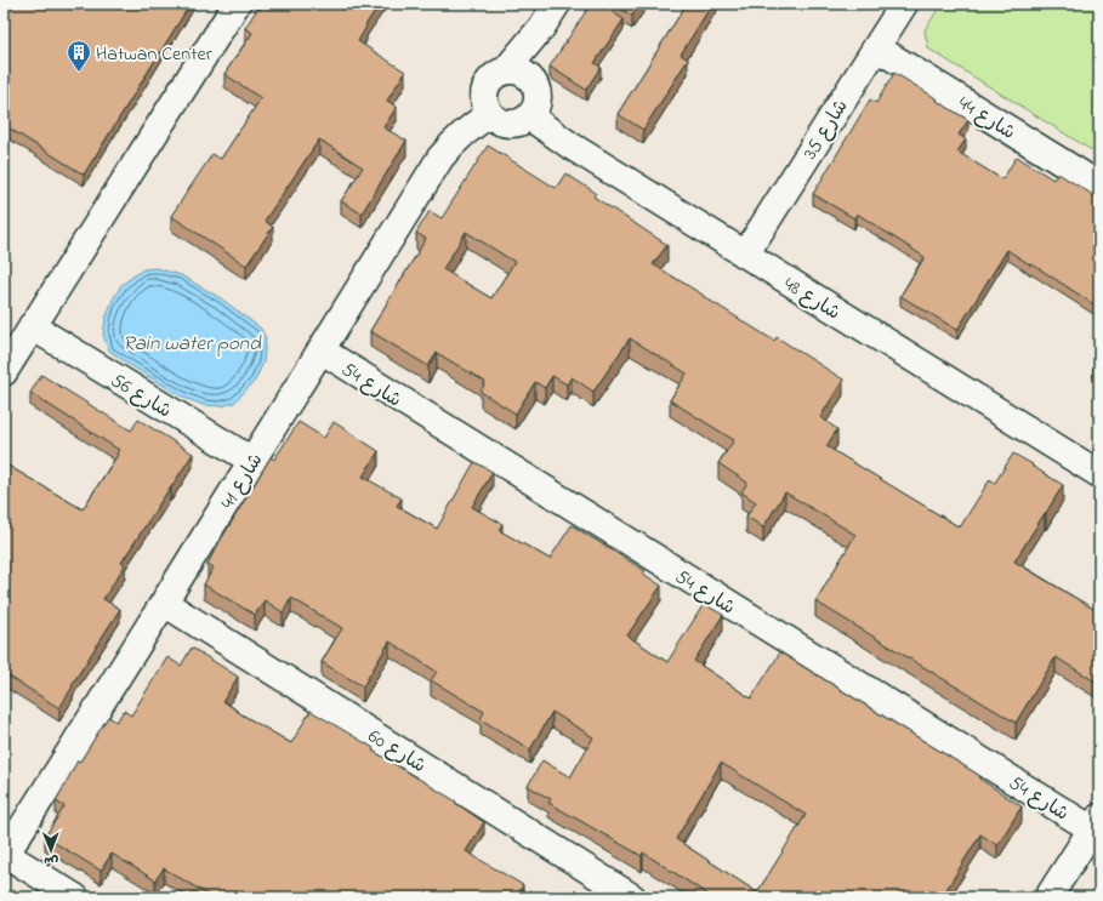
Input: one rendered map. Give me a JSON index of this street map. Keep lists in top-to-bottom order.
{
  "streets": {
    "street": [
      "شارع 44",
      "شارع 35",
      "شارع 48",
      "شارع 54",
      "شارع 56",
      "شارع 41",
      "شارع 60"
    ]
  },
  "crossings": [
    ["شارع 44", "شارع 35"],
    ["شارع 35", "شارع 48"],
    ["شارع 48", "شارع 41"],
    ["شارع 54", "شارع 41"],
    ["شارع 56", "شارع 41"],
    ["شارع 41", "شارع 60"]
  ],
  "water": ["Rain water pond"],
  "places": {
    "building": ["Hatwan Center"]
  },
  "north": "bottom"
}
